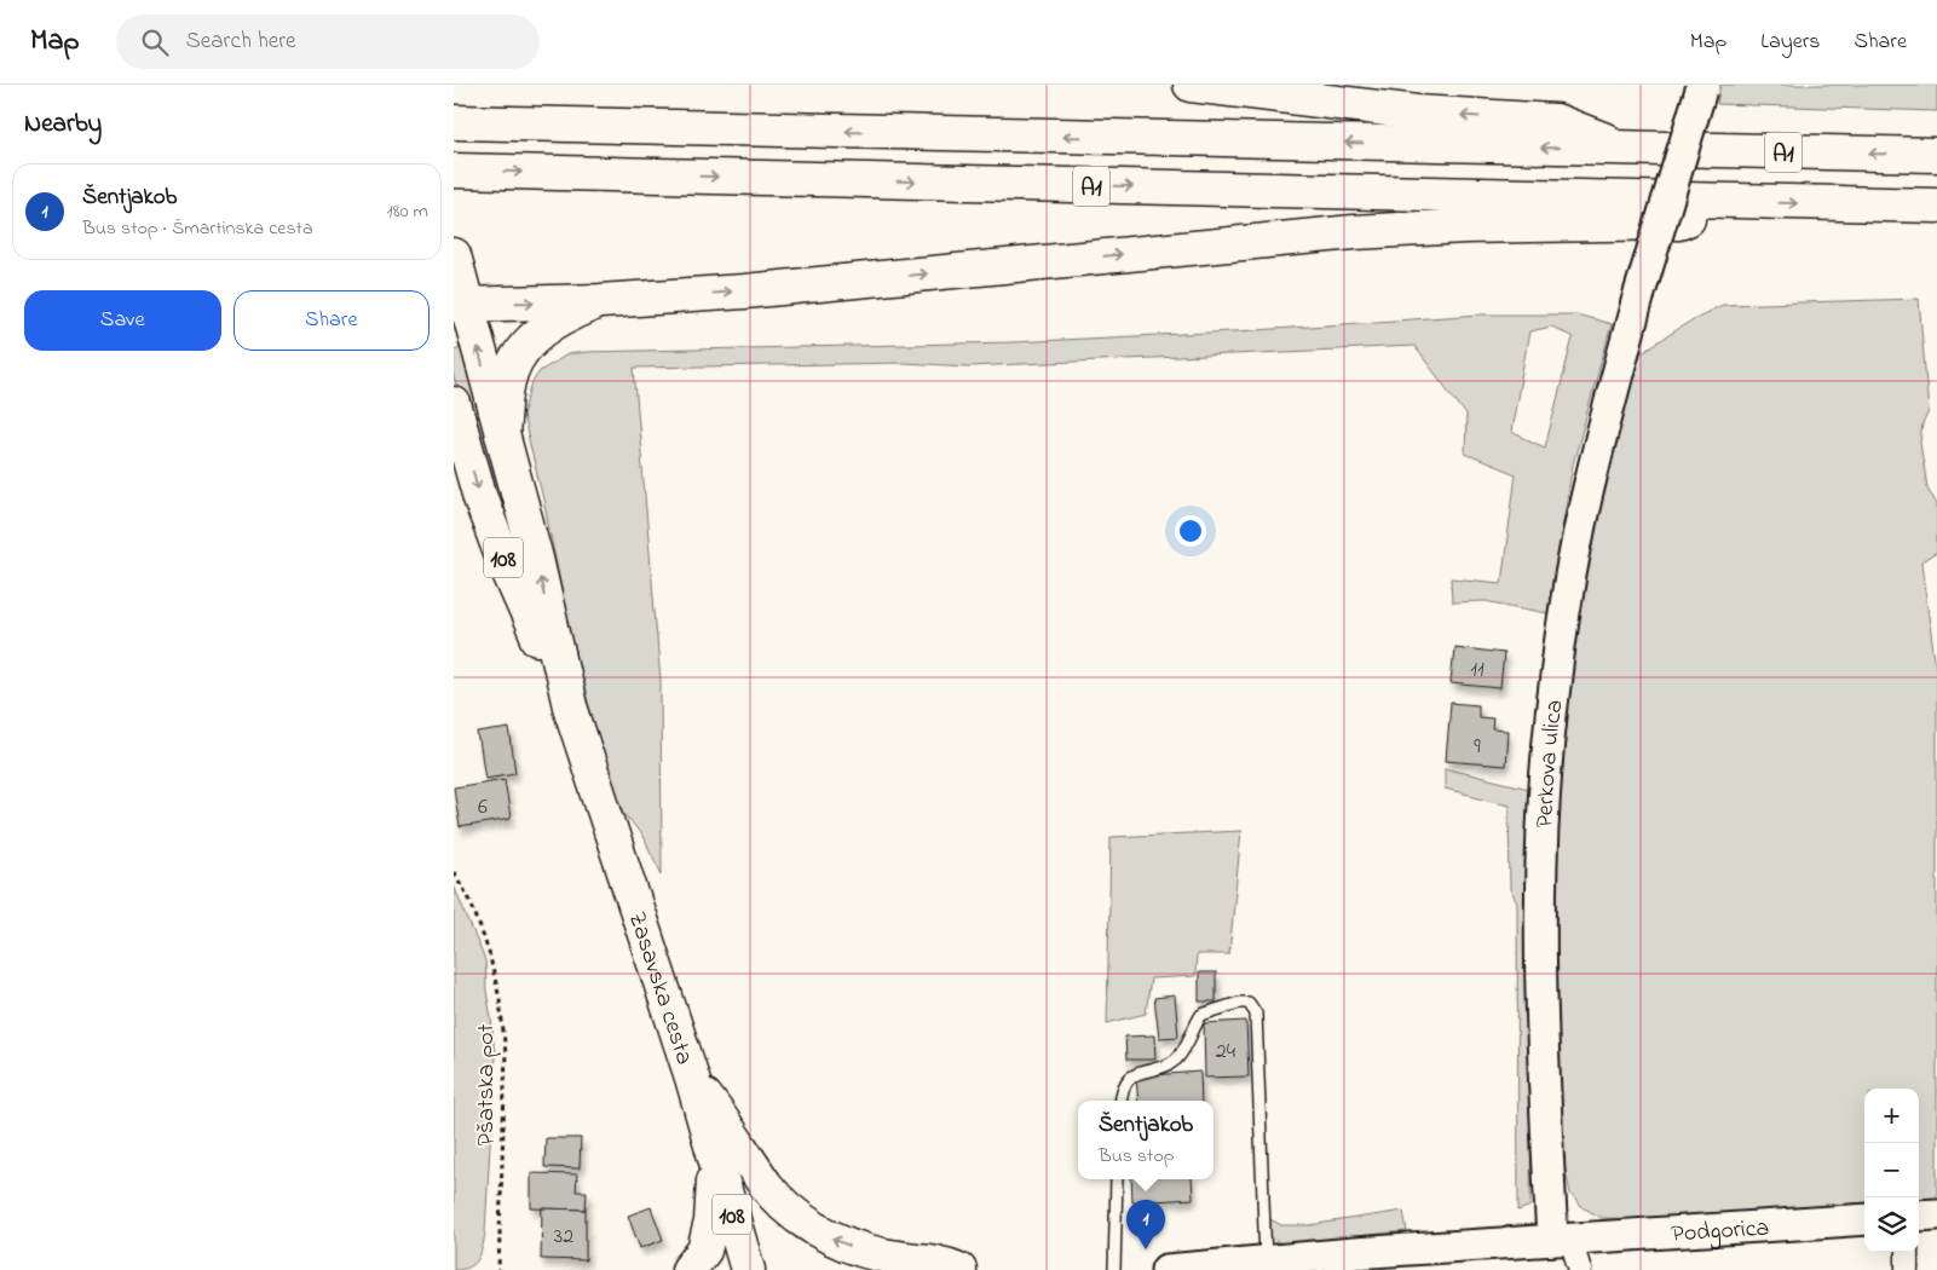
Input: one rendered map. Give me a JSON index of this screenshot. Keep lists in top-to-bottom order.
{
  "streets": {
    "main road": ["A1", "108", "Zasavska cesta"],
    "street": ["Perkova ulica", "Podgorica"],
    "path": ["Pšatska pot"]
  },
  "crossings": [
    ["Perkova ulica", "Podgorica"]
  ],
  "house_numbers": [
    "11",
    "9",
    "6",
    "24",
    "32"
  ],
  "page": {
    "header": "Map",
    "search": "Search here",
    "nav": ["Map", "Layers", "Share"],
    "heading": "Nearby",
    "list": [
      {
        "mark": "1",
        "name": "Šentjakob",
        "note": "Bus stop · Šmartinska cesta",
        "value": "180 m"
      }
    ],
    "buttons": ["Save", "Share"],
    "map_buttons": ["+", "−"],
    "popup": ["Šentjakob", "Bus stop"],
    "pins": "1"
  }
}
